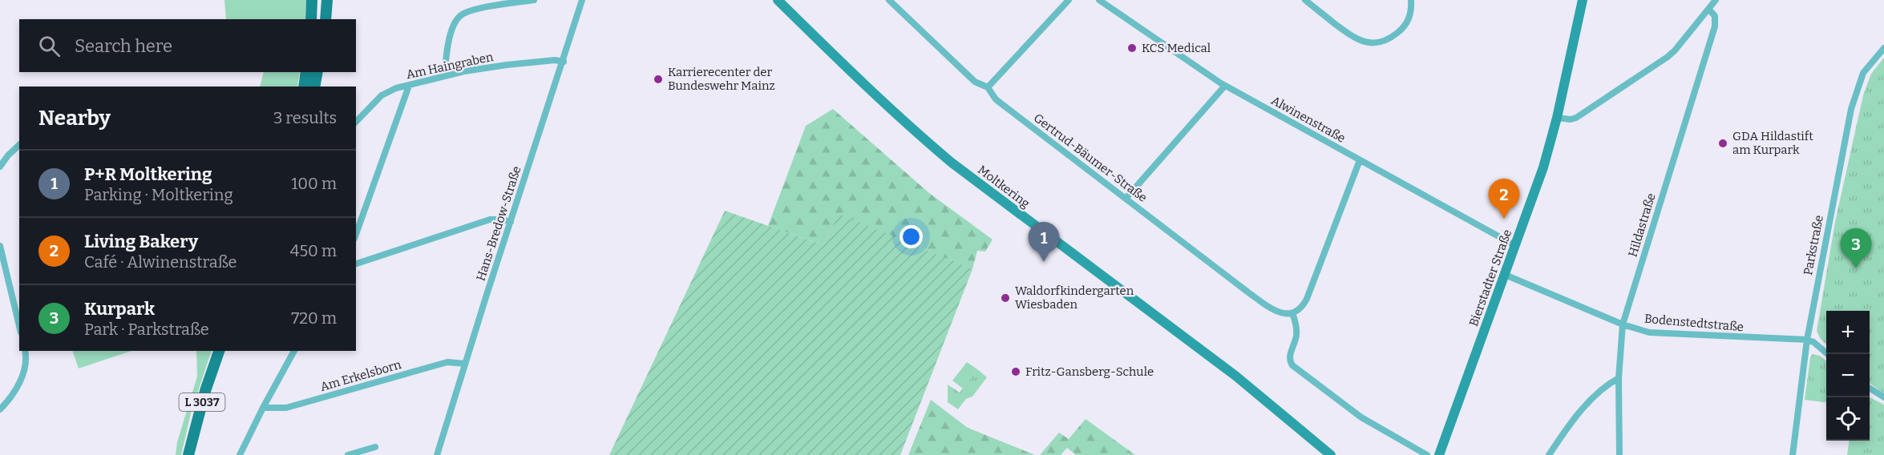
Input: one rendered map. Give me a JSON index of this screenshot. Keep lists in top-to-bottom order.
{
  "streets": {
    "main road": ["L 3037"],
    "street": [
      "Am Haingraben",
      "Alwinenstraße",
      "Gertrud-Bäumer-Straße",
      "Moltkering",
      "Hans-Bredow-Straße",
      "Hildastraße",
      "Parkstraße",
      "Bierstadter Straße",
      "Bodenstedtstraße",
      "Am Erkelsborn"
    ]
  },
  "crossings": [
    ["Am Haingraben", "Hans-Bredow-Straße"],
    ["Alwinenstraße", "Bierstadter Straße"],
    ["Hans-Bredow-Straße", "Am Erkelsborn"],
    ["Hildastraße", "Bodenstedtstraße"],
    ["Parkstraße", "Bodenstedtstraße"],
    ["Bierstadter Straße", "Bodenstedtstraße"]
  ],
  "places": [
    "KCS Medical",
    "Karrierecenter der Bundeswehr Mainz",
    "GDA Hildastift am Kurpark",
    "Waldorfkindergarten Wiesbaden",
    "Fritz-Gansberg-Schule"
  ],
  "page": {
    "search": "Search here",
    "heading": ["Nearby", "3 results"],
    "list": [
      {
        "mark": "1",
        "name": "P+R Moltkering",
        "note": "Parking · Moltkering",
        "value": "100 m"
      },
      {
        "mark": "2",
        "name": "Living Bakery",
        "note": "Café · Alwinenstraße",
        "value": "450 m"
      },
      {
        "mark": "3",
        "name": "Kurpark",
        "note": "Park · Parkstraße",
        "value": "720 m"
      }
    ],
    "pins": ["2", "1", "3"],
    "map_buttons": ["+", "−"]
  }
}
